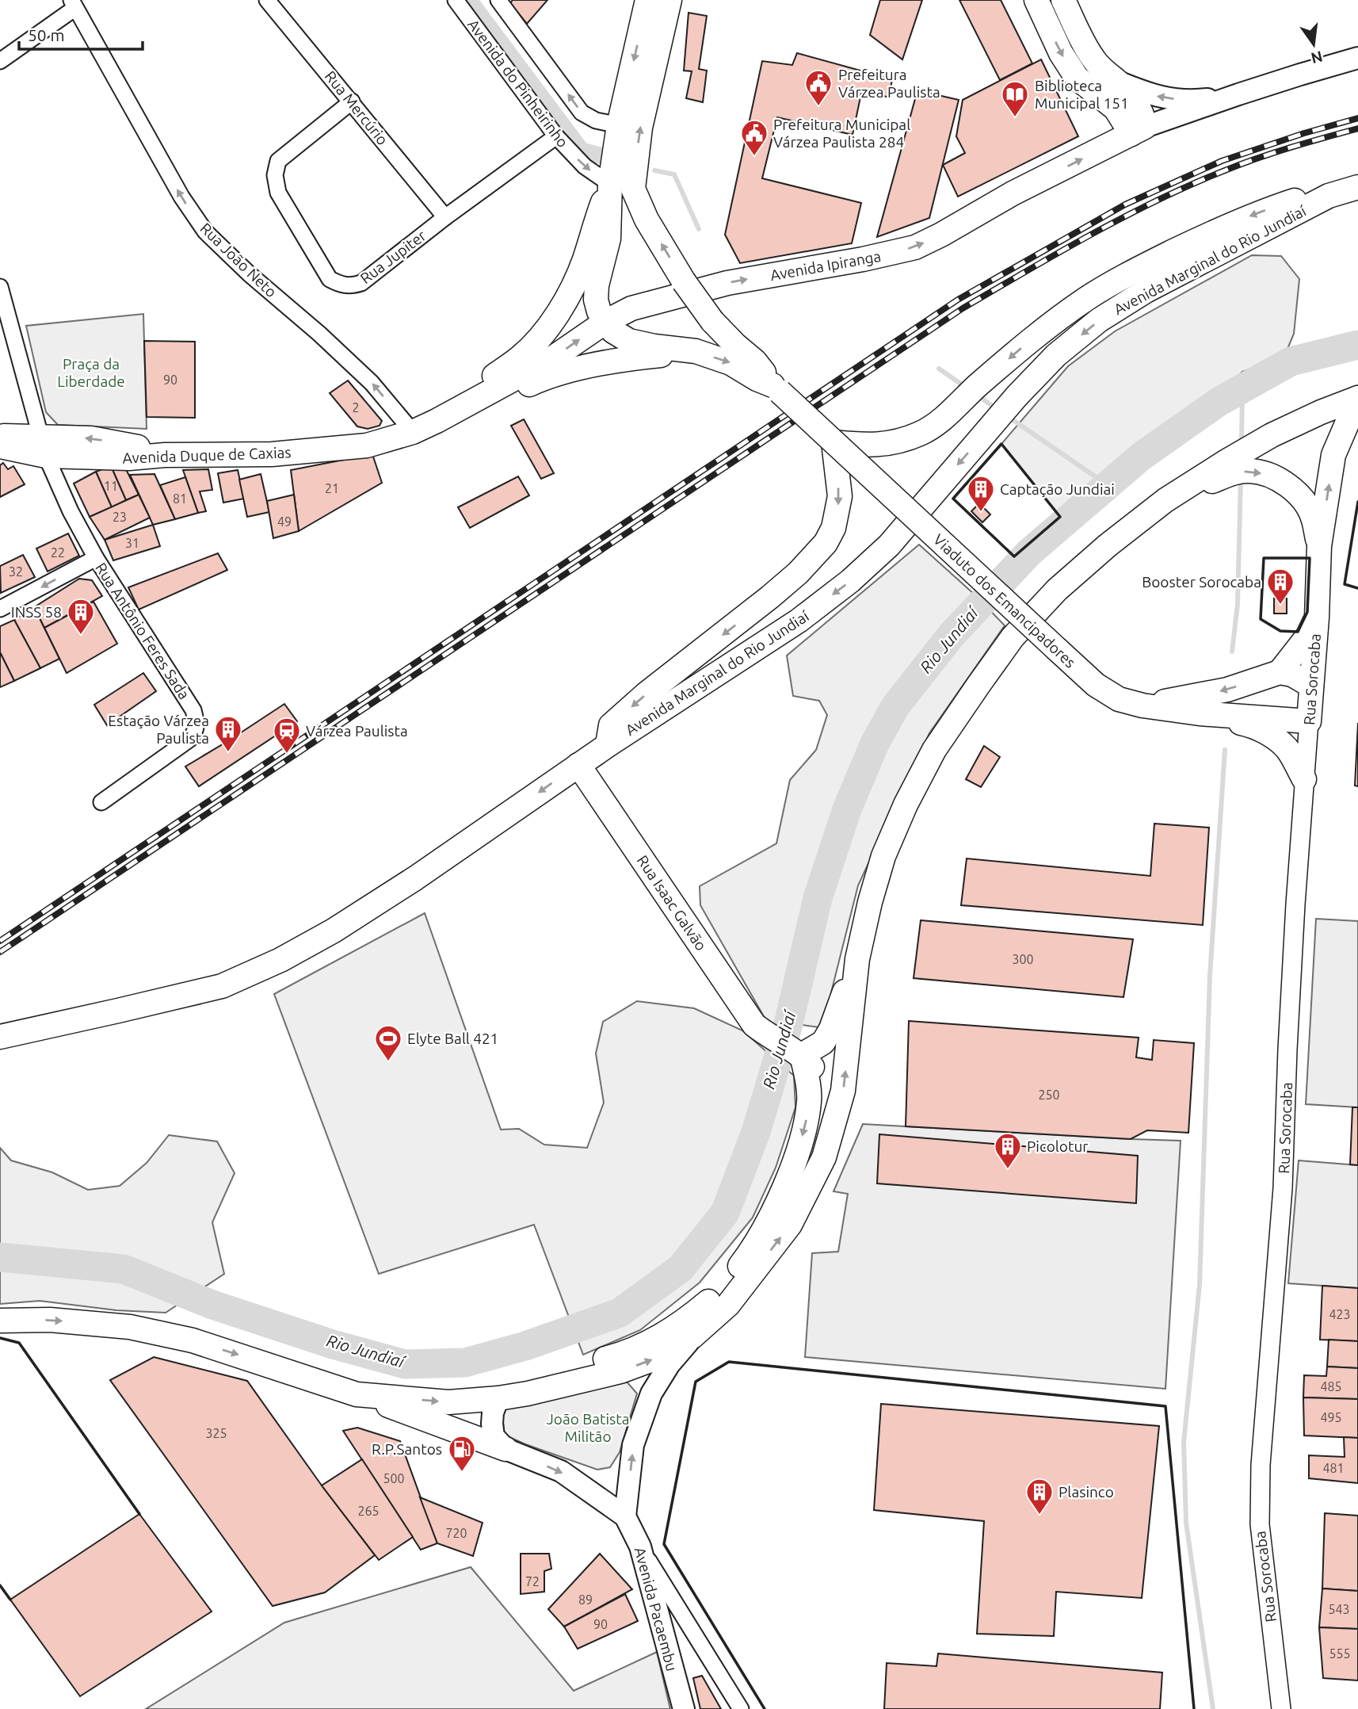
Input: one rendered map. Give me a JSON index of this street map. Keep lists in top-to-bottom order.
{
  "streets": {
    "main road": [
      "Avenida Marginal do Rio Jundiaí",
      "Avenida Ipiranga",
      "Avenida Duque de Caxias",
      "Viaduto dos Emancipadores",
      "Rua Sorocaba",
      "Rua Isaac Galvão",
      "Avenida Pacaembu"
    ],
    "street": [
      "Avenida do Pinheirinho",
      "Rua Mercúrio",
      "Rua Jupiter",
      "Rua João Neto",
      "Rua Antônio Feres Sada"
    ]
  },
  "crossings": [
    ["Avenida do Pinheirinho", "Rua Jupiter"],
    ["Rua Mercúrio", "Rua Jupiter"],
    ["Rua João Neto", "Avenida Ipiranga"],
    ["Rua João Neto", "Avenida Duque de Caxias"],
    ["Avenida Marginal do Rio Jundiaí", "Rua Isaac Galvão"],
    ["Avenida Ipiranga", "Avenida Duque de Caxias"],
    ["Avenida Duque de Caxias", "Rua Antônio Feres Sada"]
  ],
  "one_way": ["Rua João Neto", "Avenida Pacaembu"],
  "water": ["Rio Jundiaí"],
  "parks": ["Praça da Liberdade", "João Batista Militão"],
  "places": {
    "public building": ["Prefeitura Várzea Paulista", "Prefeitura Municipal Várzea Paulista 284"],
    "library": ["Biblioteca Municipal 151"],
    "building": [
      "Captação Jundiai",
      "Booster Sorocaba",
      "INSS 58",
      "Estação Várzea Paulista",
      "Picolotur",
      "Plasinco"
    ],
    "station": ["Várzea Paulista"],
    "sports": ["Elyte Ball 421"],
    "fuel station": ["R.P.Santos"]
  },
  "house_numbers": [
    "90",
    "2",
    "11",
    "21",
    "81",
    "23",
    "49",
    "31",
    "22",
    "32",
    "300",
    "250",
    "423",
    "485",
    "495",
    "325",
    "481",
    "500",
    "265",
    "720",
    "72",
    "89",
    "543",
    "90",
    "555"
  ],
  "scale_bar": "50 m",
  "north": "bottom"
}
